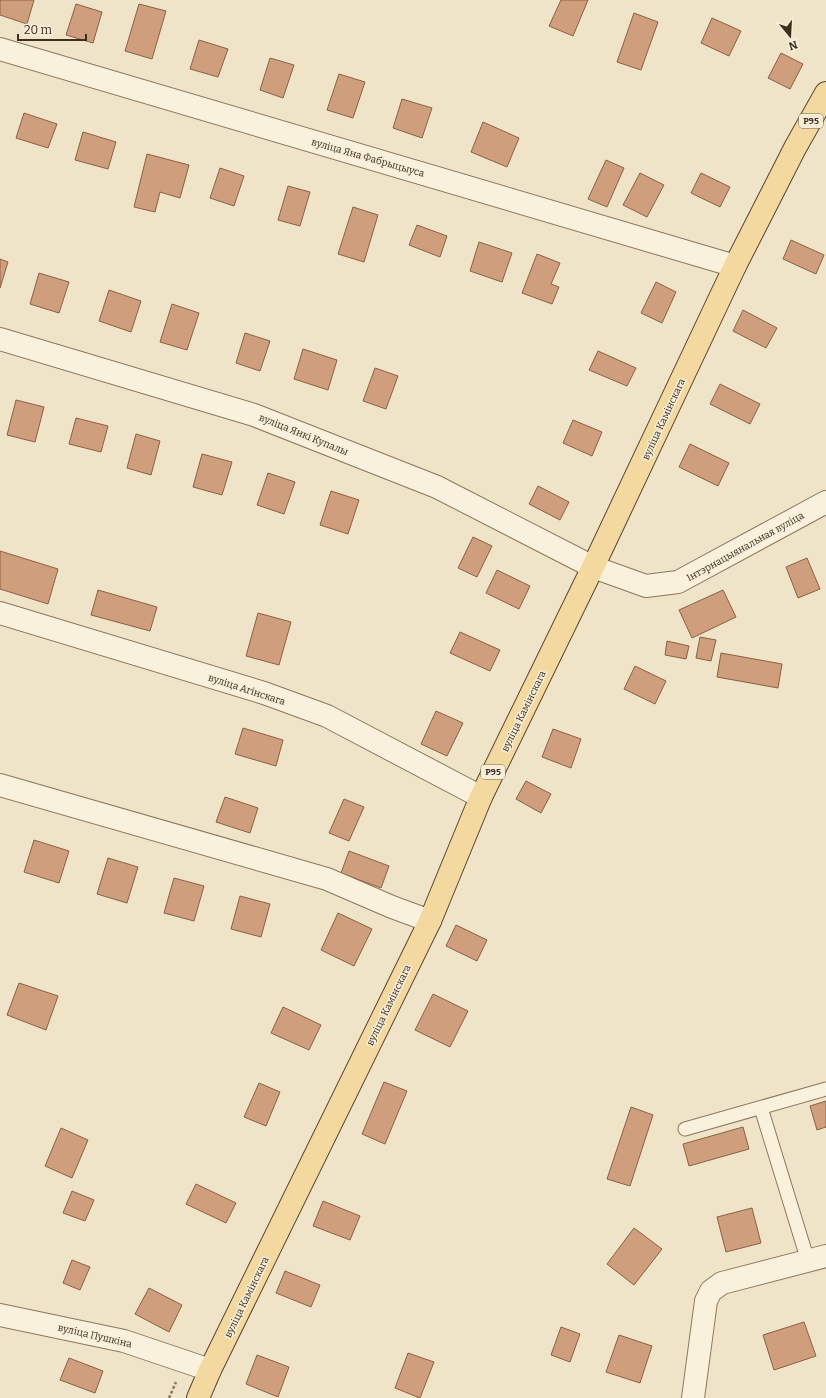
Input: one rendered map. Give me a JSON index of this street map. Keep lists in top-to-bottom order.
{
  "streets": {
    "main road": ["Р95", "вуліца Камінскага"],
    "street": [
      "вуліца Яна Фабрыцыуса",
      "вуліца Янкі Купалы",
      "Інтэрнацыянальная вуліца",
      "вуліца Агінскага",
      "вуліца Пушкіна"
    ]
  },
  "crossings": [
    ["вуліца Яна Фабрыцыуса", "вуліца Камінскага"],
    ["вуліца Камінскага", "вуліца Янкі Купалы"],
    ["вуліца Камінскага", "Інтэрнацыянальная вуліца"],
    ["вуліца Камінскага", "вуліца Агінскага"],
    ["вуліца Камінскага", "вуліца Пушкіна"],
    ["вуліца Янкі Купалы", "Інтэрнацыянальная вуліца"]
  ],
  "scale_bar": "20 m",
  "north": "bottom"
}
